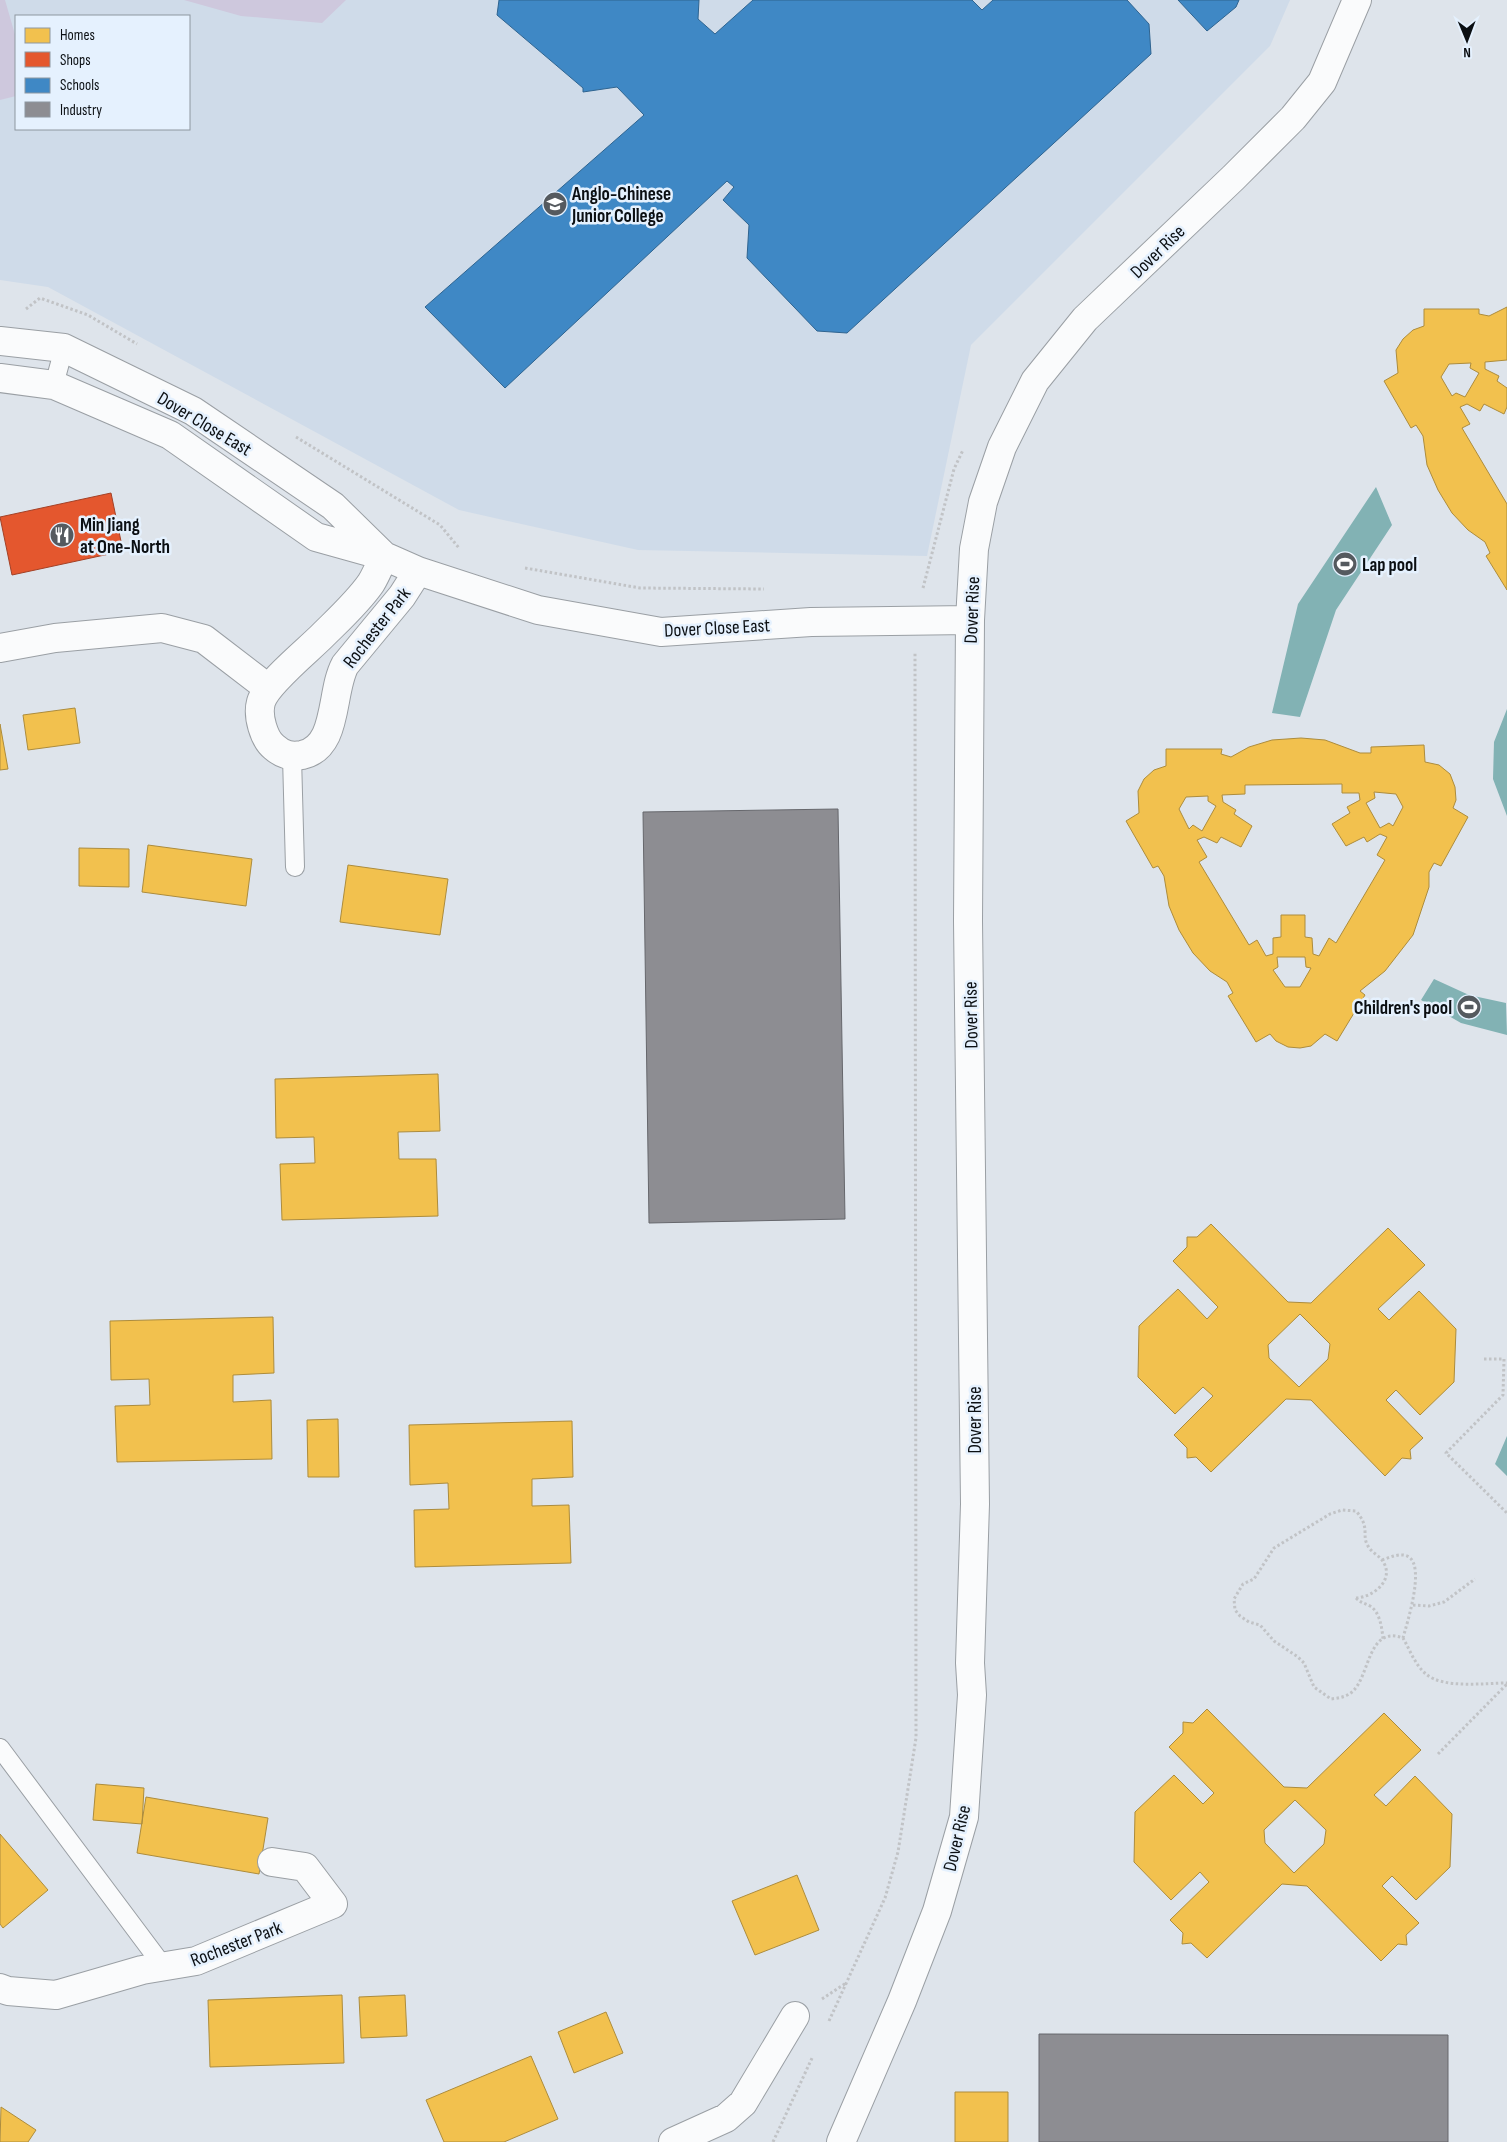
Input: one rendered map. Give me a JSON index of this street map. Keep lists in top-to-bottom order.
{
  "streets": {
    "street": ["Dover Rise", "Dover Close East", "Rochester Park"]
  },
  "crossings": [
    ["Dover Rise", "Dover Close East"],
    ["Dover Close East", "Rochester Park"]
  ],
  "places": {
    "school or university": ["Anglo-Chinese Junior College"],
    "restaurant": ["Min Jiang at One-North"],
    "sports": ["Lap pool", "Children's pool"]
  },
  "legend": [
    "Homes",
    "Shops",
    "Schools",
    "Industry"
  ],
  "north": "bottom"
}
